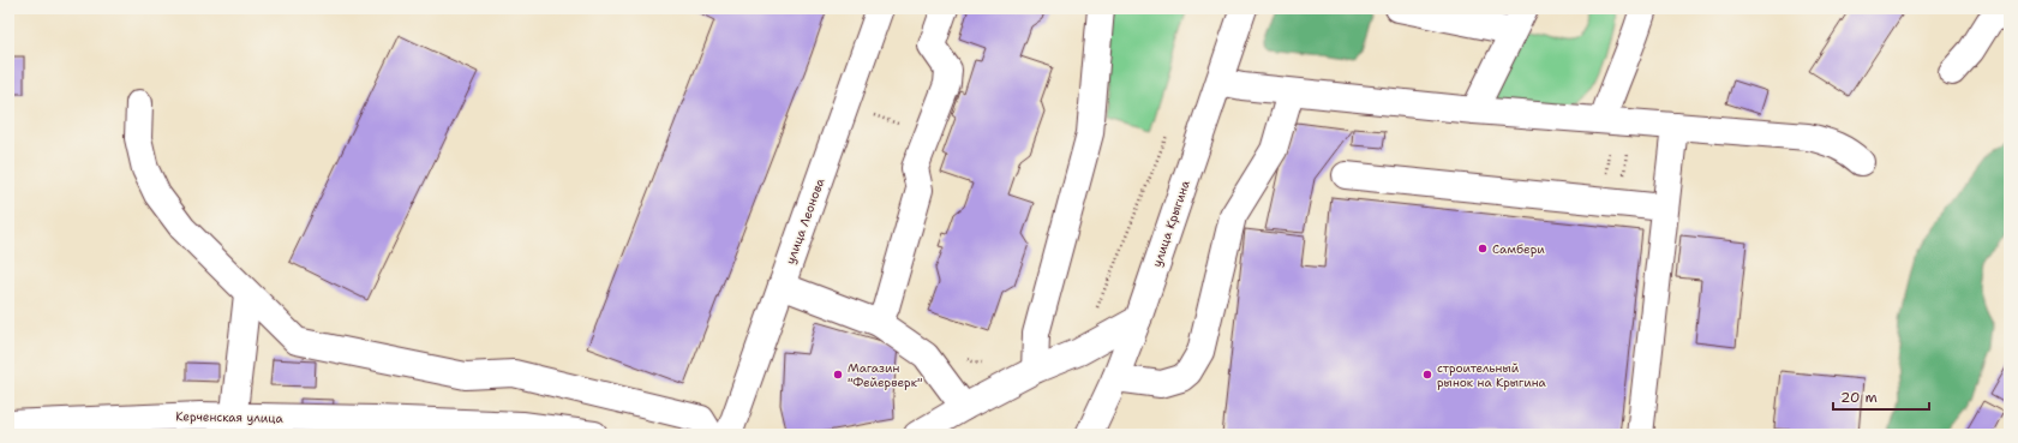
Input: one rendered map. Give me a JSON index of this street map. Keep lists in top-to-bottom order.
{
  "streets": {
    "main road": ["улица Леонова", "улица Крыгина", "Керченская улица"]
  },
  "places": ["Самбери", "Магазин \"Фейерверк\"", "строительный рынок на Крыгина"],
  "scale_bar": "20 m"
}
